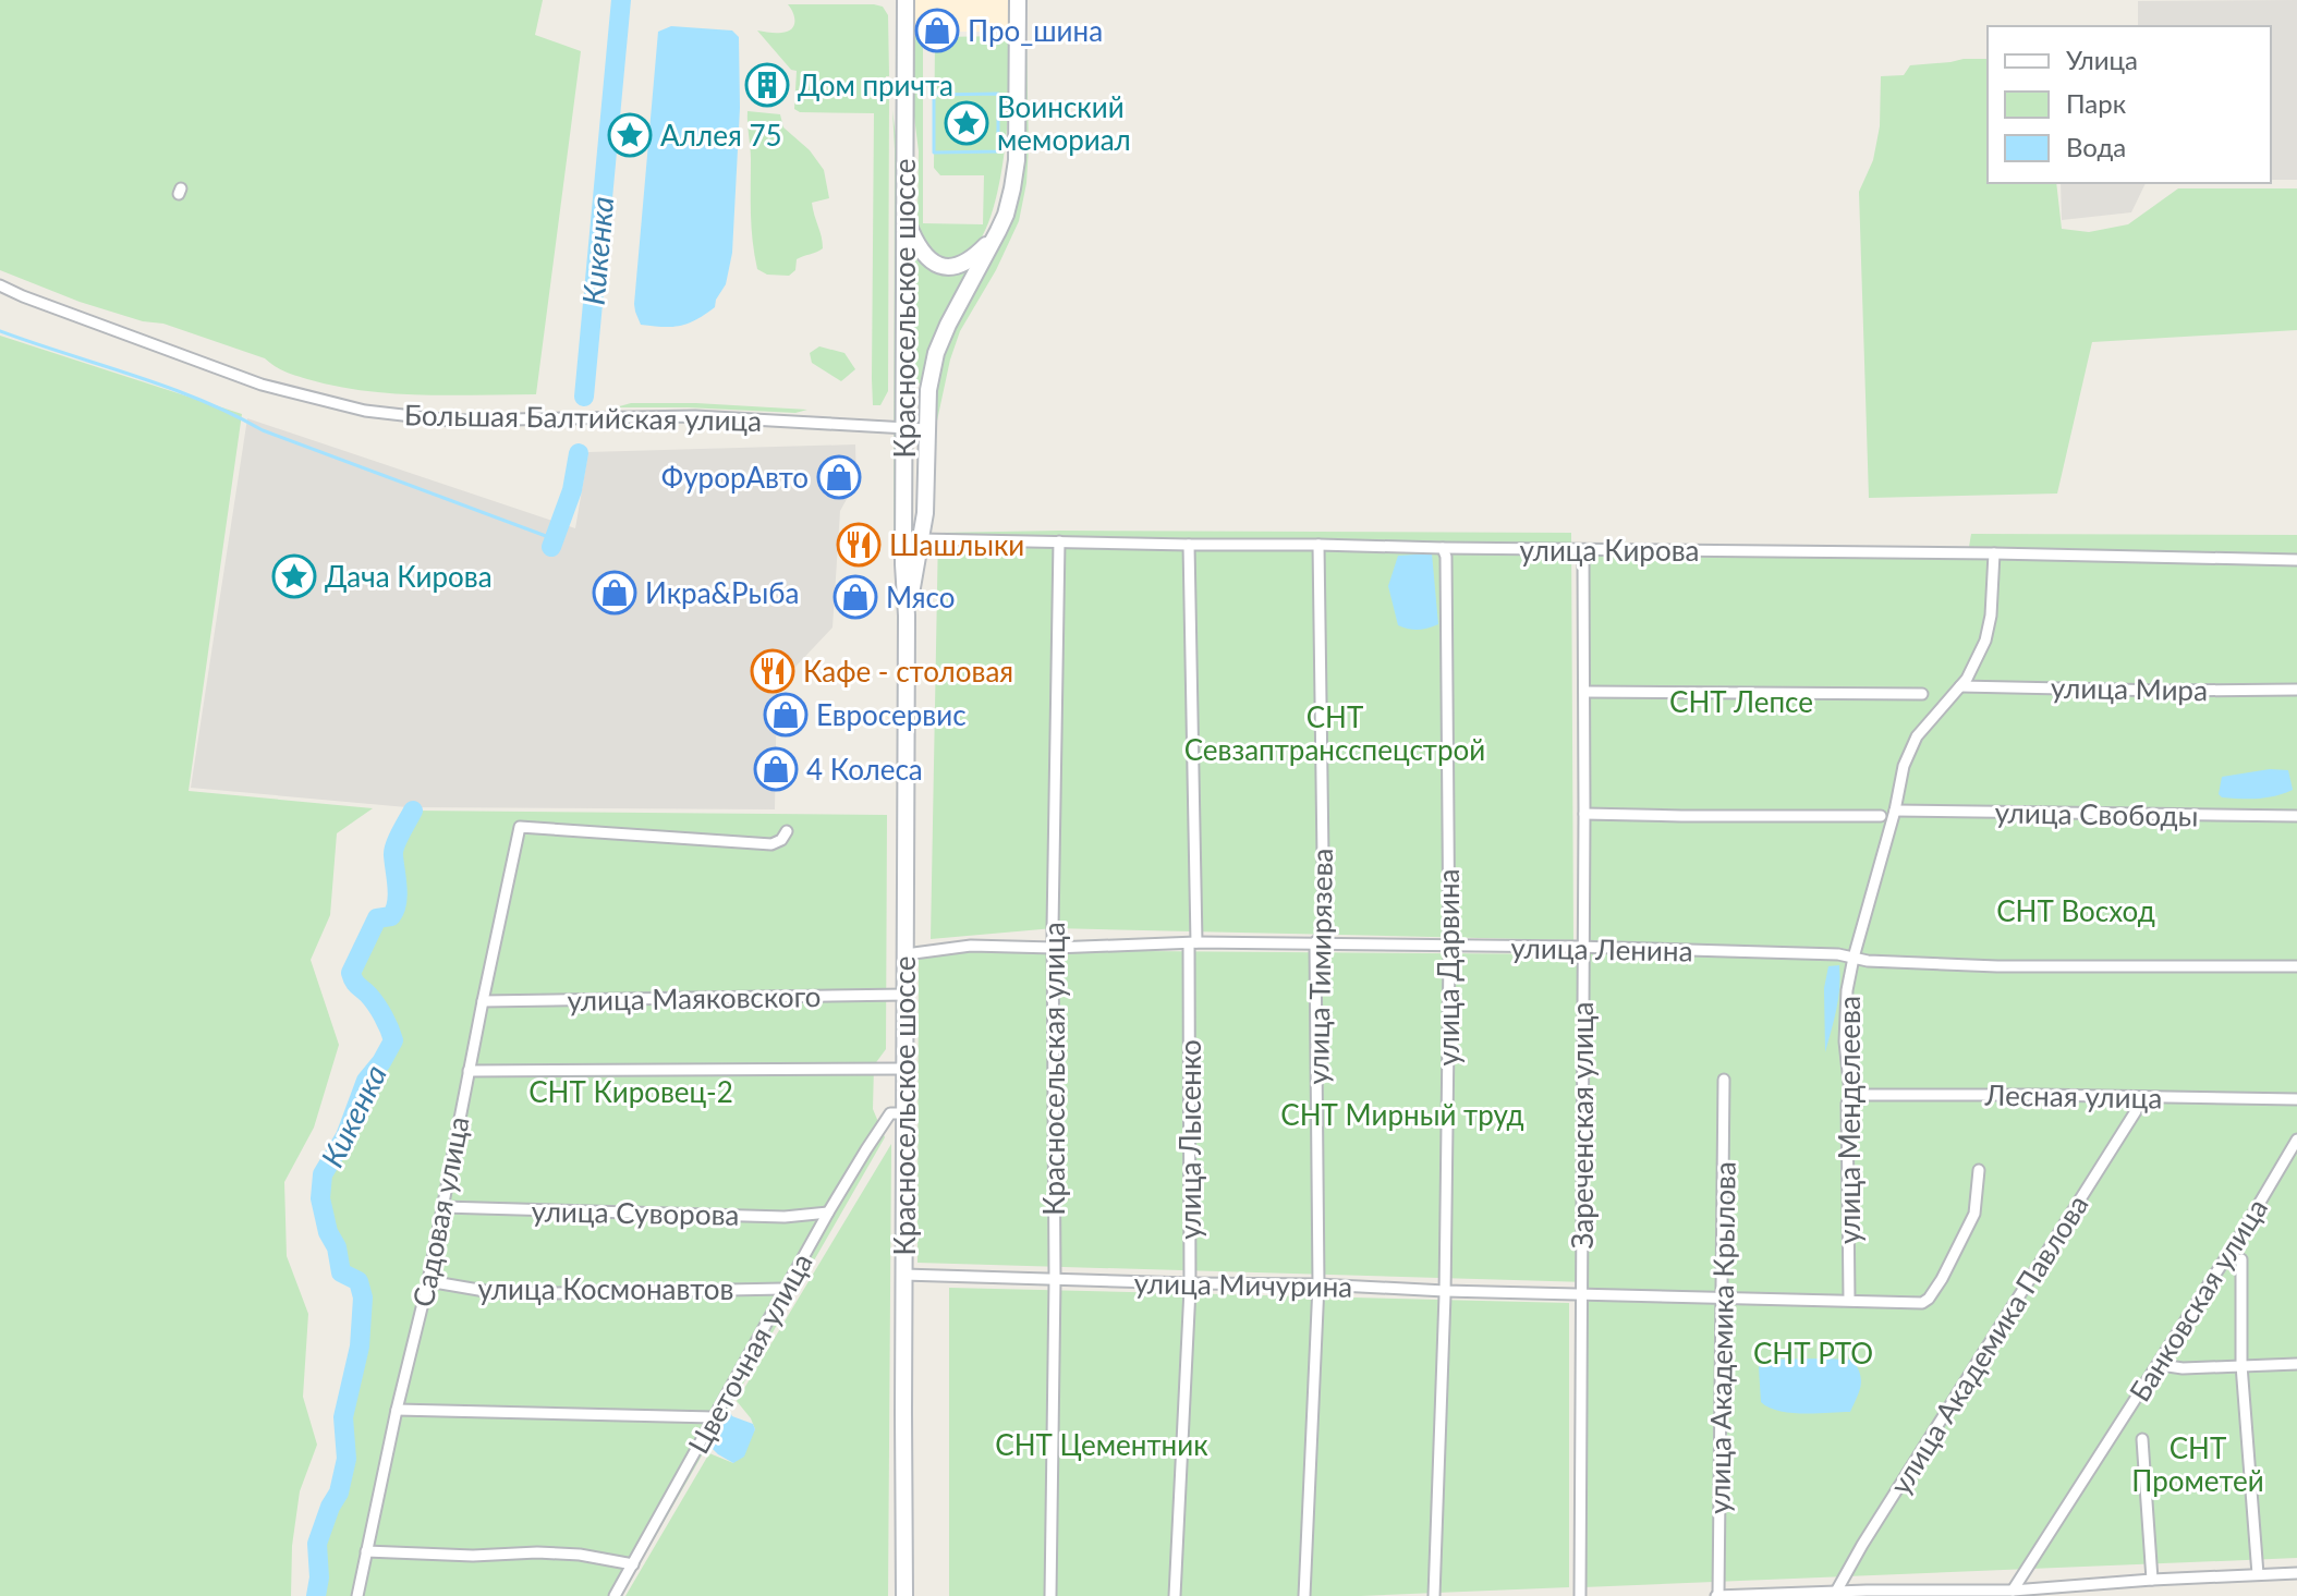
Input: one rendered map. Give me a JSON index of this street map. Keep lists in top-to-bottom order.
{
  "streets": {
    "main road": ["Красносельское шоссе"],
    "street": [
      "Большая Балтийская улица",
      "улица Кирова",
      "улица Мира",
      "улица Свободы",
      "улица Ленина",
      "улица Тимирязева",
      "улица Дарвина",
      "улица Маяковского",
      "Красносельская улица",
      "Лесная улица",
      "улица Менделеева",
      "Зареченская улица",
      "улица Лысенко",
      "Садовая улица",
      "улица Суворова",
      "улица Мичурина",
      "улица Космонавтов",
      "Банковская улица",
      "улица Академика Крылова",
      "улица Академика Павлова",
      "Цветочная улица"
    ]
  },
  "crossings": [
    ["Красносельское шоссе", "Большая Балтийская улица"],
    ["Красносельское шоссе", "улица Кирова"],
    ["Красносельское шоссе", "улица Ленина"],
    ["Красносельское шоссе", "улица Маяковского"],
    ["Красносельское шоссе", "улица Мичурина"],
    ["Красносельское шоссе", "Цветочная улица"],
    ["улица Кирова", "улица Тимирязева"],
    ["улица Кирова", "улица Дарвина"],
    ["улица Кирова", "Красносельская улица"],
    ["улица Кирова", "улица Менделеева"],
    ["улица Кирова", "Зареченская улица"],
    ["улица Кирова", "улица Лысенко"],
    ["улица Мира", "улица Менделеева"],
    ["улица Свободы", "улица Менделеева"],
    ["улица Ленина", "улица Тимирязева"],
    ["улица Ленина", "улица Дарвина"],
    ["улица Ленина", "Красносельская улица"],
    ["улица Ленина", "улица Менделеева"],
    ["улица Ленина", "Зареченская улица"],
    ["улица Ленина", "улица Лысенко"],
    ["улица Тимирязева", "улица Мичурина"],
    ["улица Дарвина", "улица Мичурина"],
    ["улица Маяковского", "Садовая улица"],
    ["Красносельская улица", "улица Мичурина"],
    ["Лесная улица", "улица Менделеева"],
    ["Лесная улица", "улица Академика Павлова"],
    ["улица Менделеева", "улица Мичурина"],
    ["Зареченская улица", "улица Мичурина"],
    ["улица Лысенко", "улица Мичурина"],
    ["Садовая улица", "улица Суворова"],
    ["Садовая улица", "улица Космонавтов"],
    ["улица Суворова", "Цветочная улица"],
    ["улица Мичурина", "улица Академика Крылова"],
    ["улица Космонавтов", "Цветочная улица"]
  ],
  "water": ["Кикенка"],
  "parks": [
    "СНТ Лепсе",
    "СНТ Севзаптрансспецстрой",
    "СНТ Восход",
    "СНТ Кировец-2",
    "СНТ Мирный труд",
    "СНТ РТО",
    "СНТ Цементник",
    "СНТ Прометей"
  ],
  "places": {
    "shop": [
      "Про_шина",
      "ФурорАвто",
      "Икра&Рыба",
      "Мясо",
      "Евросервис",
      "4 Колеса"
    ],
    "building": ["Дом причта"],
    "place": ["Воинский мемориал", "Аллея 75", "Дача Кирова"],
    "restaurant": ["Шашлыки", "Кафе - столовая"]
  },
  "legend": ["Улица", "Парк", "Вода"]
}
